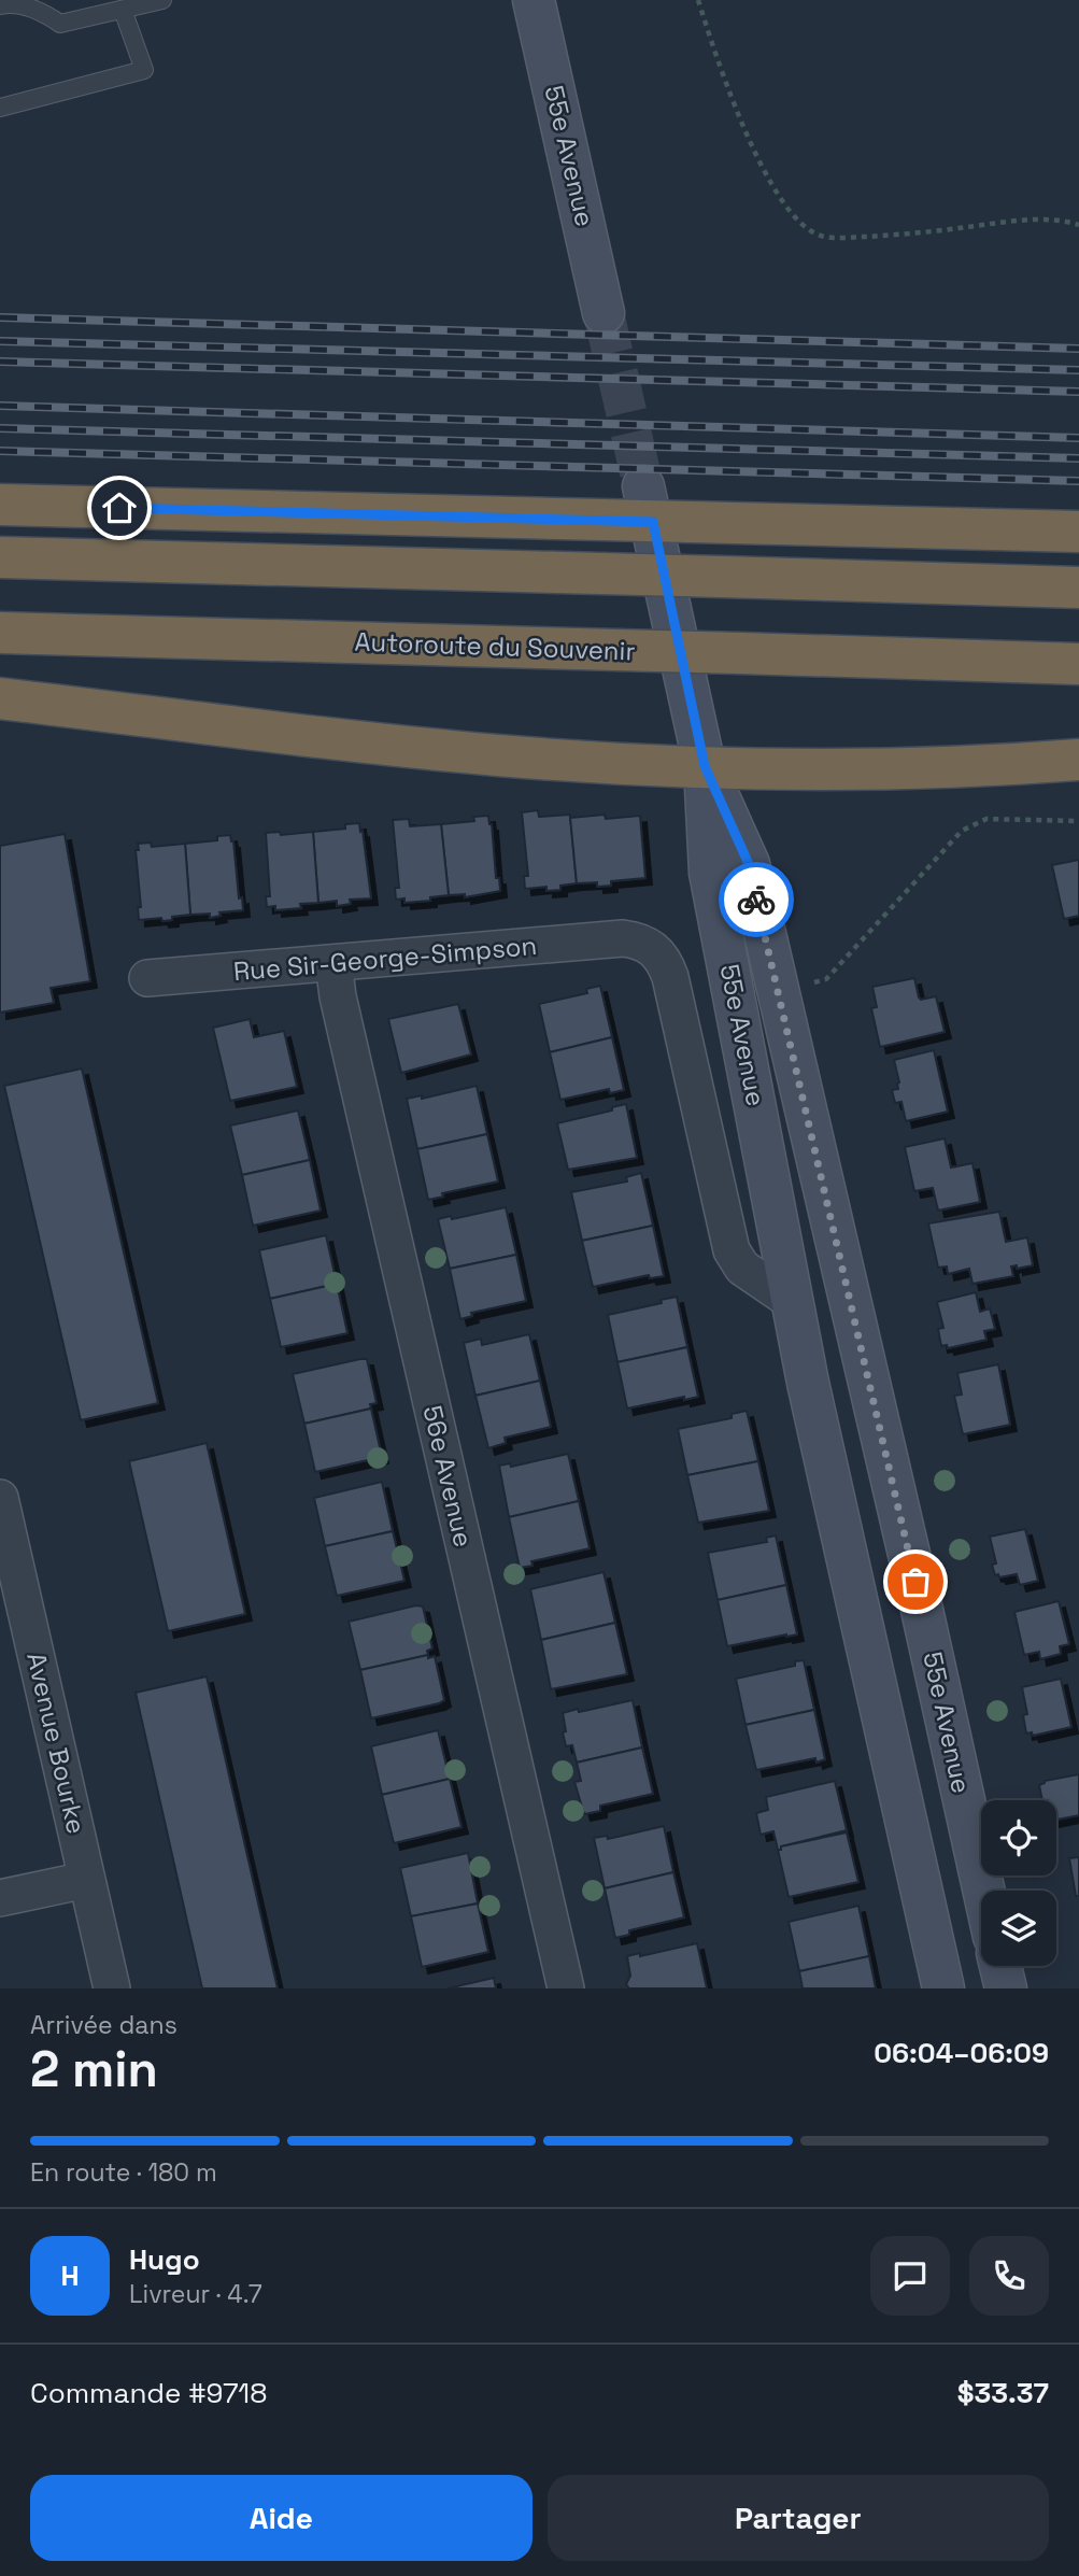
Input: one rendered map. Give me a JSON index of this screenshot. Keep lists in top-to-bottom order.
{
  "streets": {
    "highway": ["Autoroute du Souvenir"],
    "street": [
      "55e Avenue",
      "Rue Sir-George-Simpson",
      "56e Avenue",
      "Avenue Bourke"
    ]
  },
  "crossings": [
    ["55e Avenue", "Rue Sir-George-Simpson"],
    ["Rue Sir-George-Simpson", "56e Avenue"]
  ],
  "page": {
    "heading": ["2 min", "Arrivée dans", "06:04–06:09"],
    "panel": [
      "Hugo",
      "Livreur · 4.7",
      "Commande #9718",
      "$33.37"
    ],
    "bar": "En route · 180 m",
    "round": "H",
    "buttons": ["Aide", "Partager"]
  }
}
